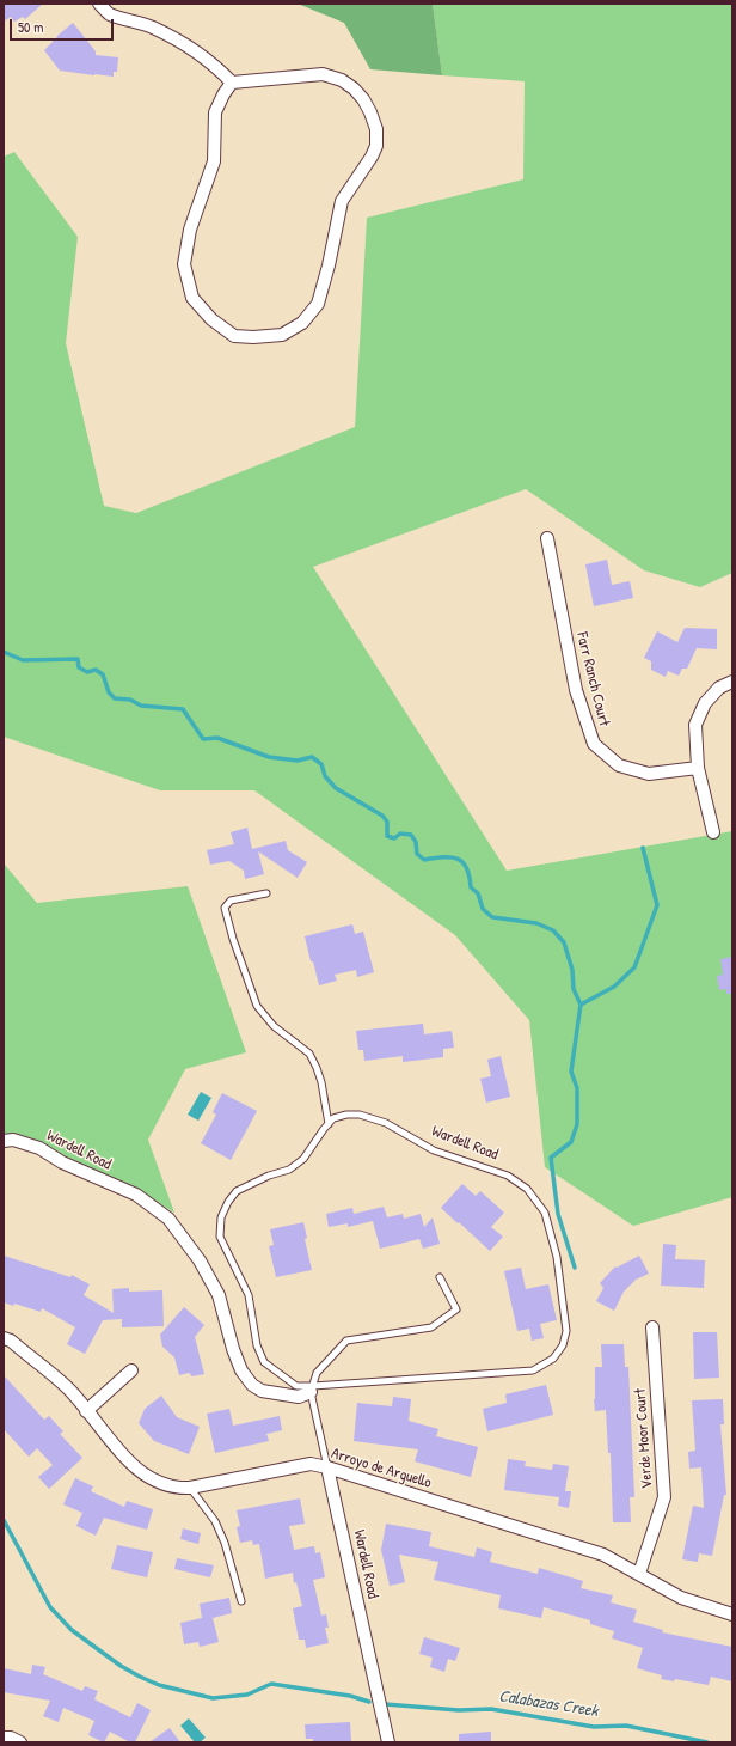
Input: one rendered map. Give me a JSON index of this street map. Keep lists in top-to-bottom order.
{
  "streets": {
    "street": [
      "Farr Ranch Court",
      "Wardell Road",
      "Verde Moor Court",
      "Arroyo de Arguello"
    ]
  },
  "crossings": [
    ["Wardell Road", "Arroyo de Arguello"],
    ["Verde Moor Court", "Arroyo de Arguello"]
  ],
  "water": ["Calabazas Creek"],
  "scale_bar": "50 m"
}
